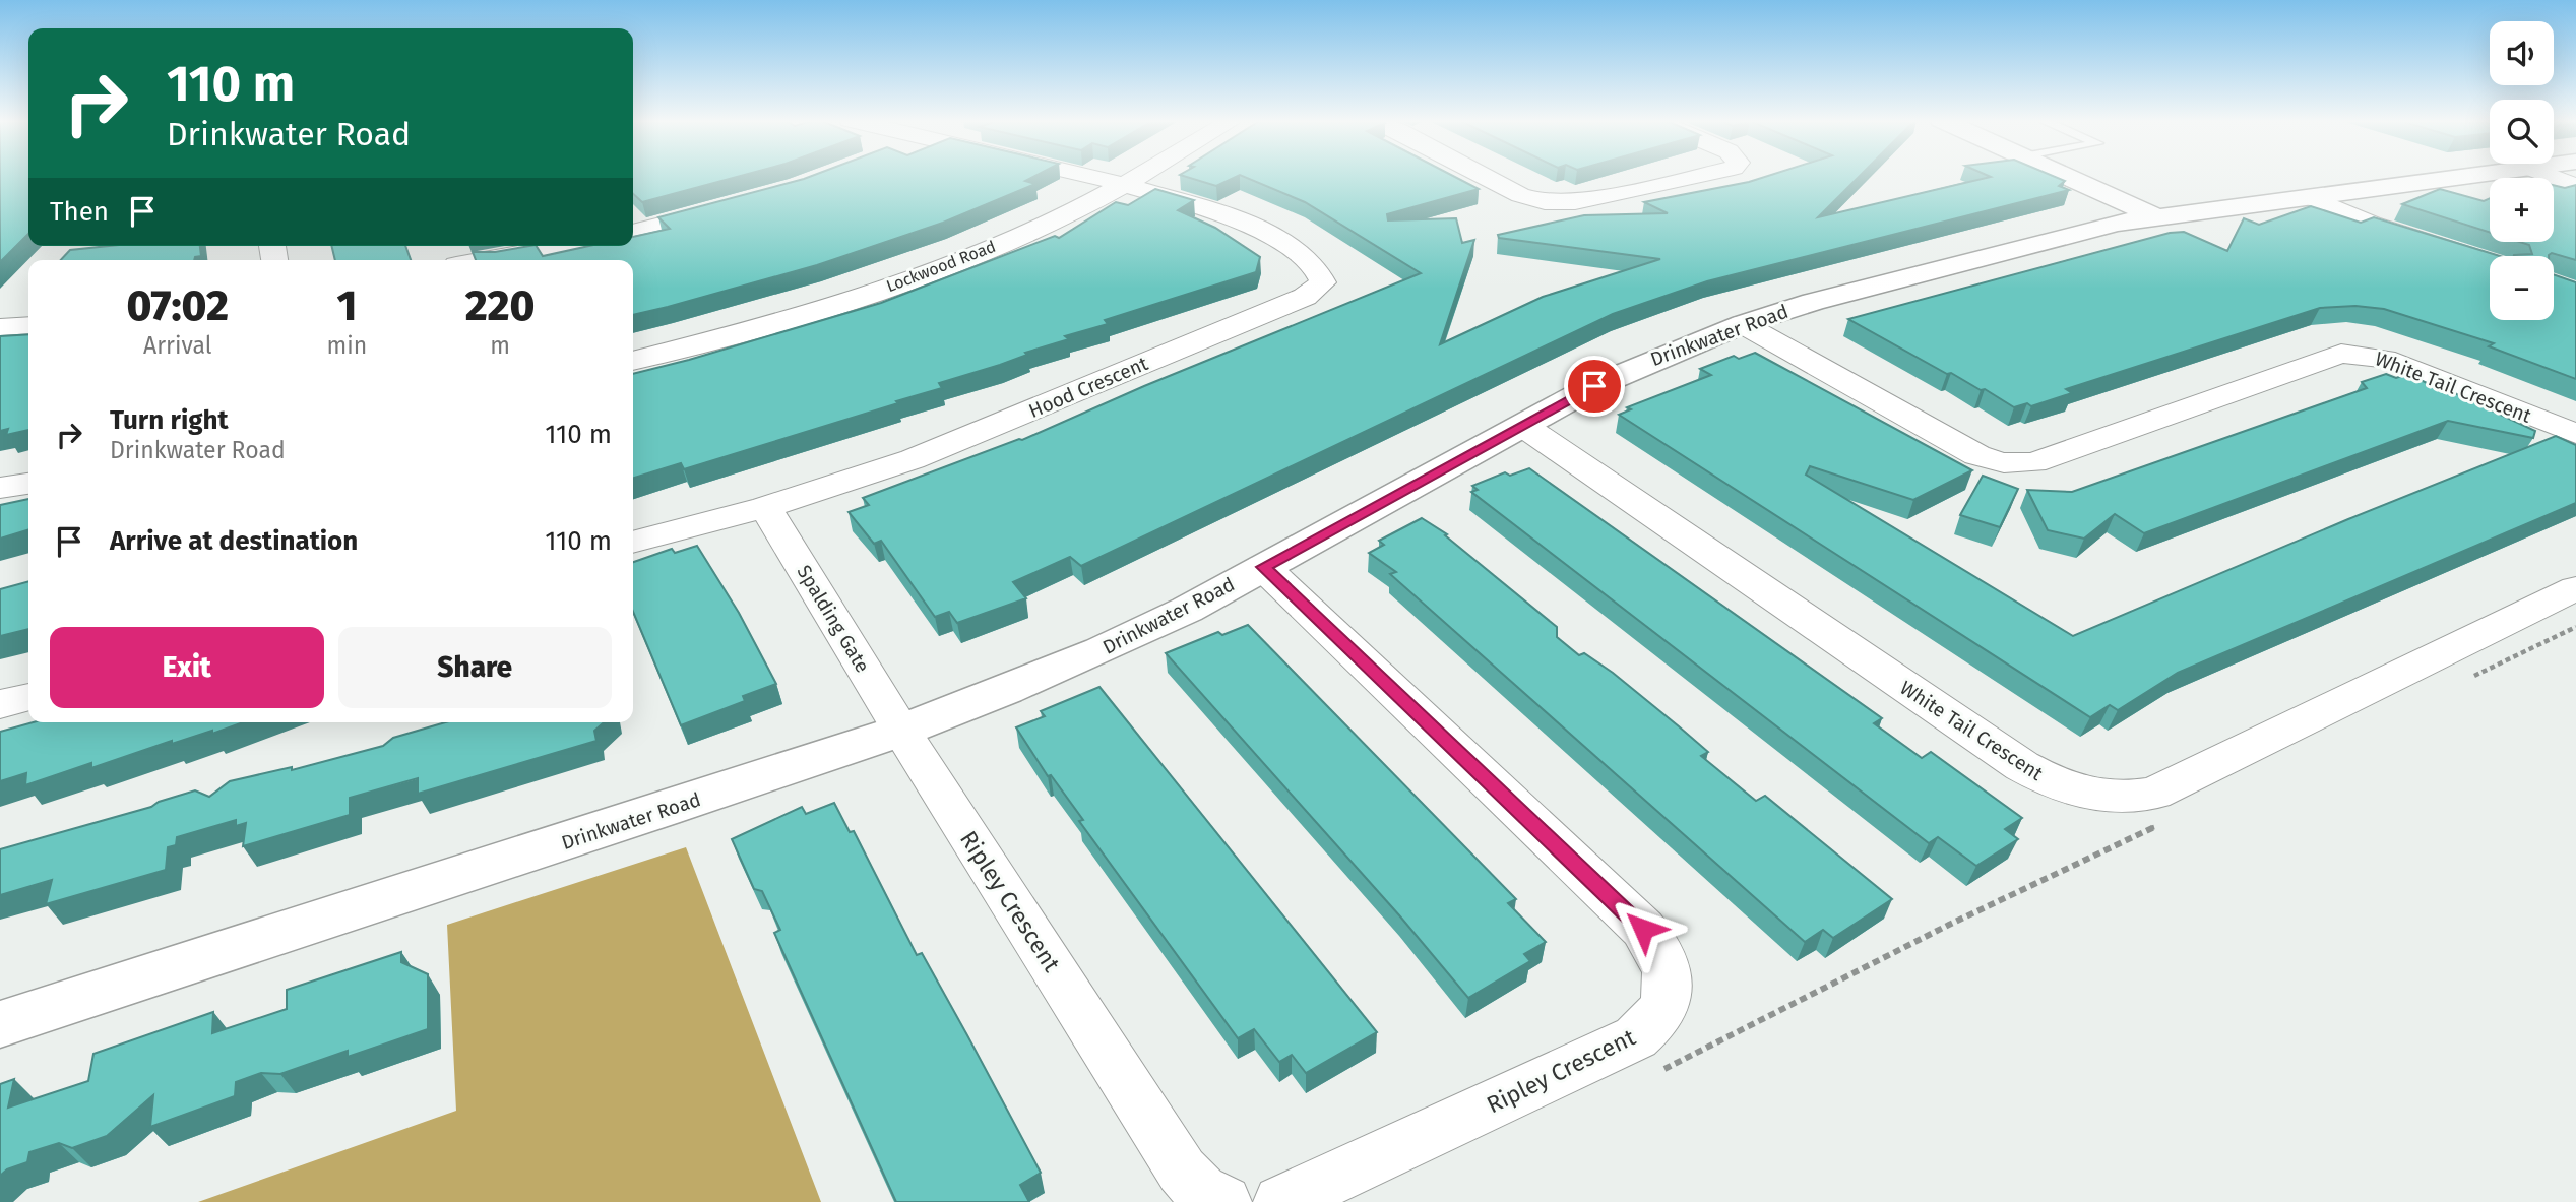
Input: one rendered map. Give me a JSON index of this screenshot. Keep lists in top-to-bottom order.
{
  "streets": {
    "street": [
      "Lockwood Road",
      "Drinkwater Road",
      "Hood Crescent",
      "White Tail Crescent",
      "Spalding Gate",
      "Ripley Crescent"
    ]
  },
  "crossings": [
    ["Lockwood Road", "Hood Crescent"],
    ["Drinkwater Road", "White Tail Crescent"],
    ["Drinkwater Road", "Spalding Gate"],
    ["Drinkwater Road", "Ripley Crescent"],
    ["Hood Crescent", "Spalding Gate"],
    ["Spalding Gate", "Ripley Crescent"]
  ],
  "page": {
    "map_buttons": ["+", "−"],
    "turn": ["110 m", "Drinkwater Road"],
    "then": "Then",
    "eta": [
      "07:02",
      "Arrival",
      "1",
      "min",
      "220",
      "m"
    ],
    "list": [
      {
        "name": "Turn right",
        "note": "Drinkwater Road",
        "value": "110 m"
      },
      {
        "name": "Arrive at destination",
        "value": "110 m"
      }
    ],
    "buttons": ["Exit", "Share"]
  }
}
